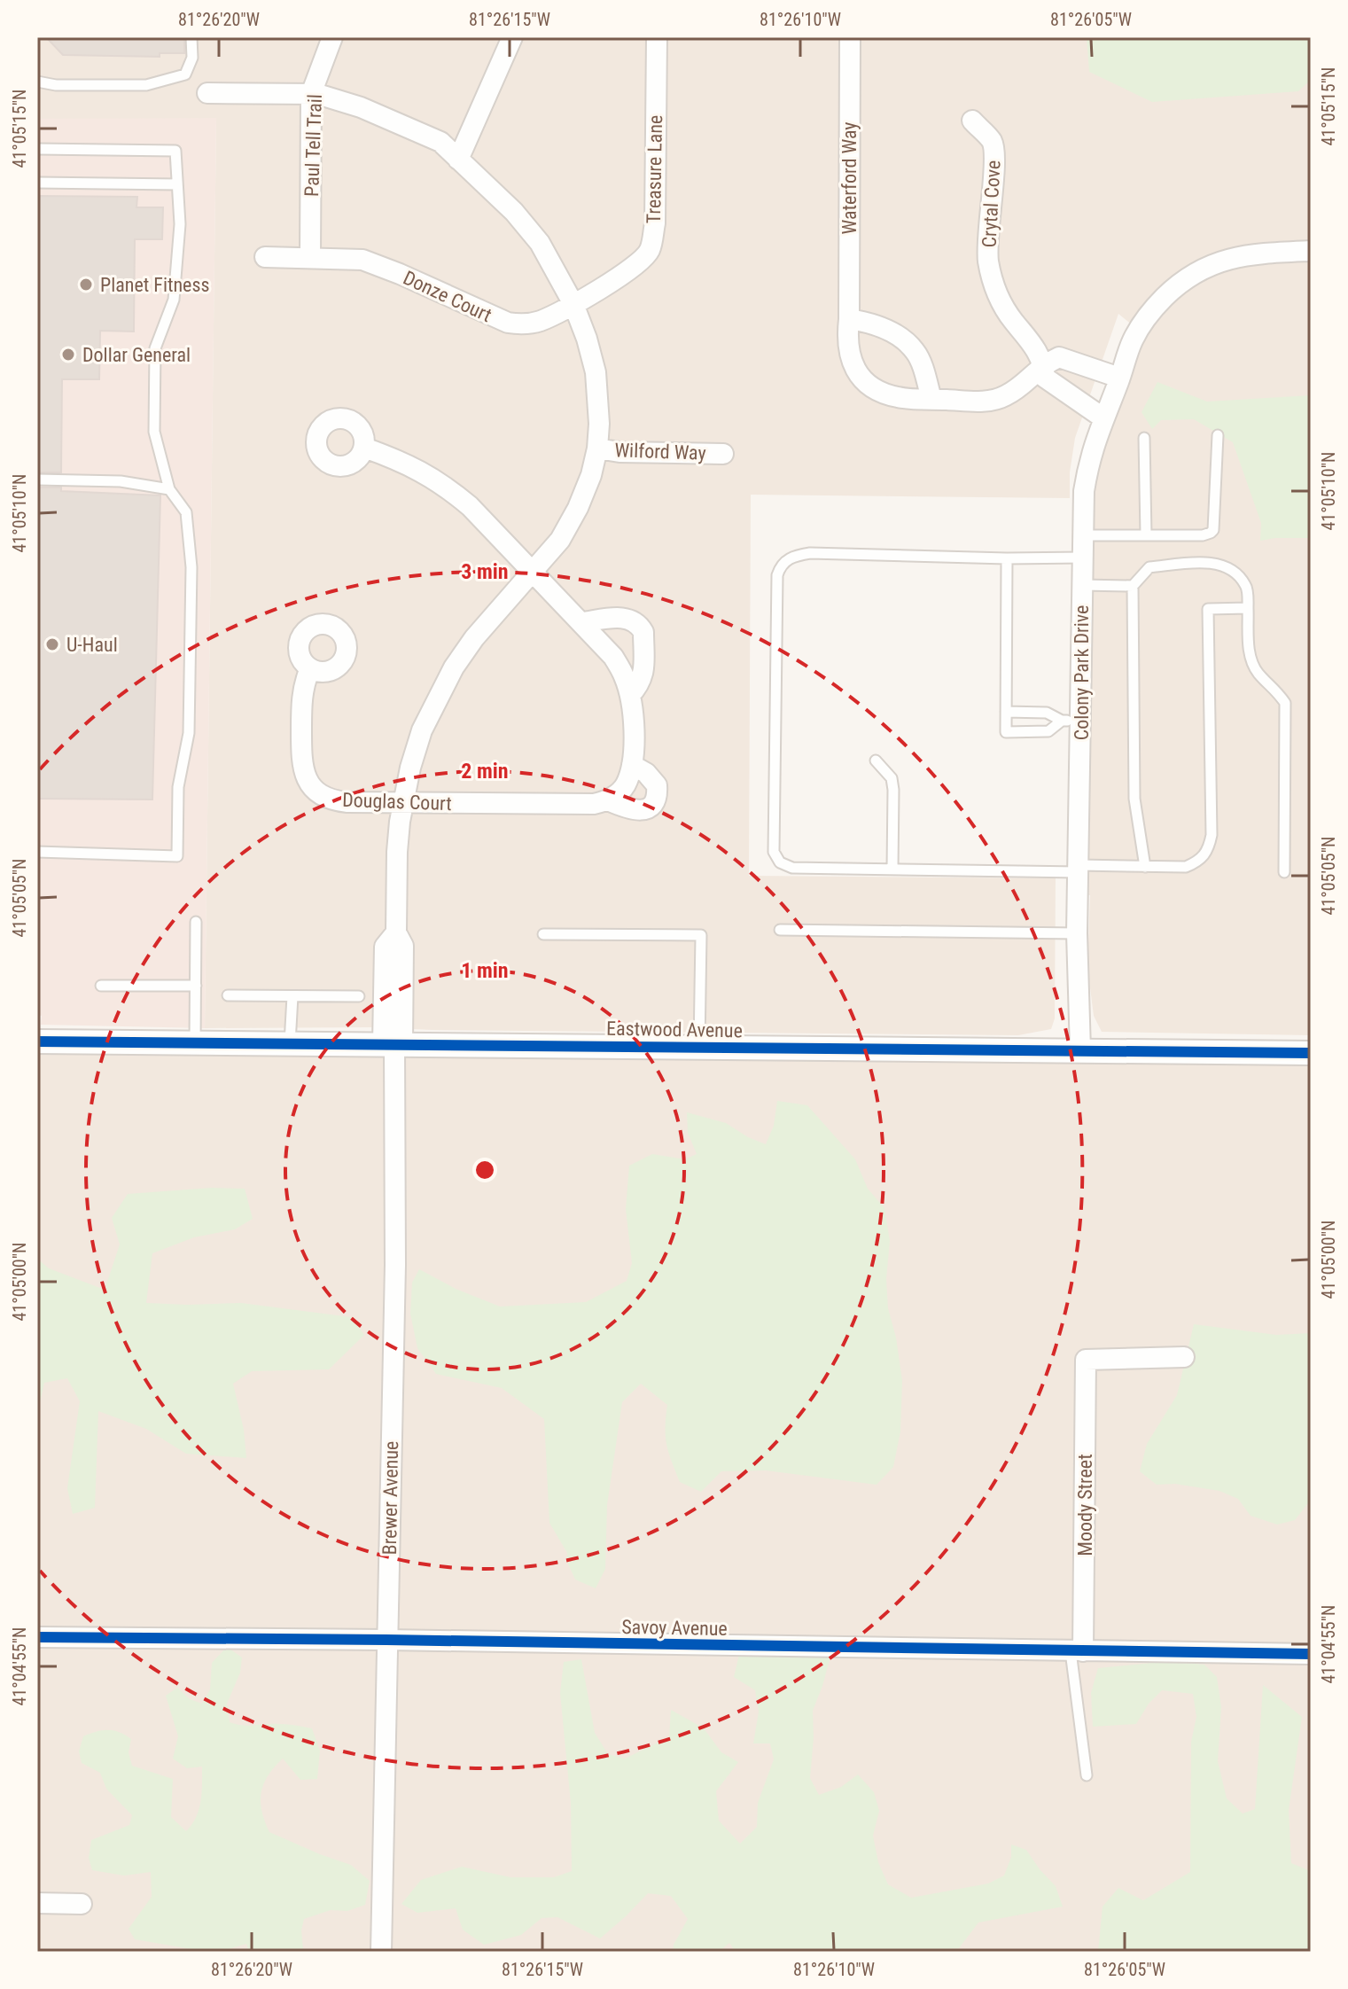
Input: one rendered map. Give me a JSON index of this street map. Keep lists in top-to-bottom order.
{
  "streets": {
    "street": [
      "Paul Tell Trail",
      "Treasure Lane",
      "Waterford Way",
      "Crytal Cove",
      "Donze Court",
      "Wilford Way",
      "Colony Park Drive",
      "Douglas Court",
      "Eastwood Avenue",
      "Brewer Avenue",
      "Moody Street",
      "Savoy Avenue"
    ]
  },
  "crossings": [
    ["Paul Tell Trail", "Donze Court"],
    ["Treasure Lane", "Donze Court"],
    ["Waterford Way", "Crytal Cove"],
    ["Crytal Cove", "Colony Park Drive"],
    ["Colony Park Drive", "Eastwood Avenue"],
    ["Douglas Court", "Brewer Avenue"],
    ["Eastwood Avenue", "Brewer Avenue"],
    ["Brewer Avenue", "Savoy Avenue"],
    ["Moody Street", "Savoy Avenue"]
  ],
  "places": ["Planet Fitness", "Dollar General", "U-Haul"],
  "coordinates": [
    "81°26'20\"W",
    "81°26'15\"W",
    "81°26'10\"W",
    "81°26'05\"W",
    "41°05'15\"N",
    "41°05'10\"N",
    "41°05'05\"N",
    "41°05'00\"N",
    "41°04'55\"N"
  ],
  "rings": ["3 min", "2 min", "1 min"]
}
